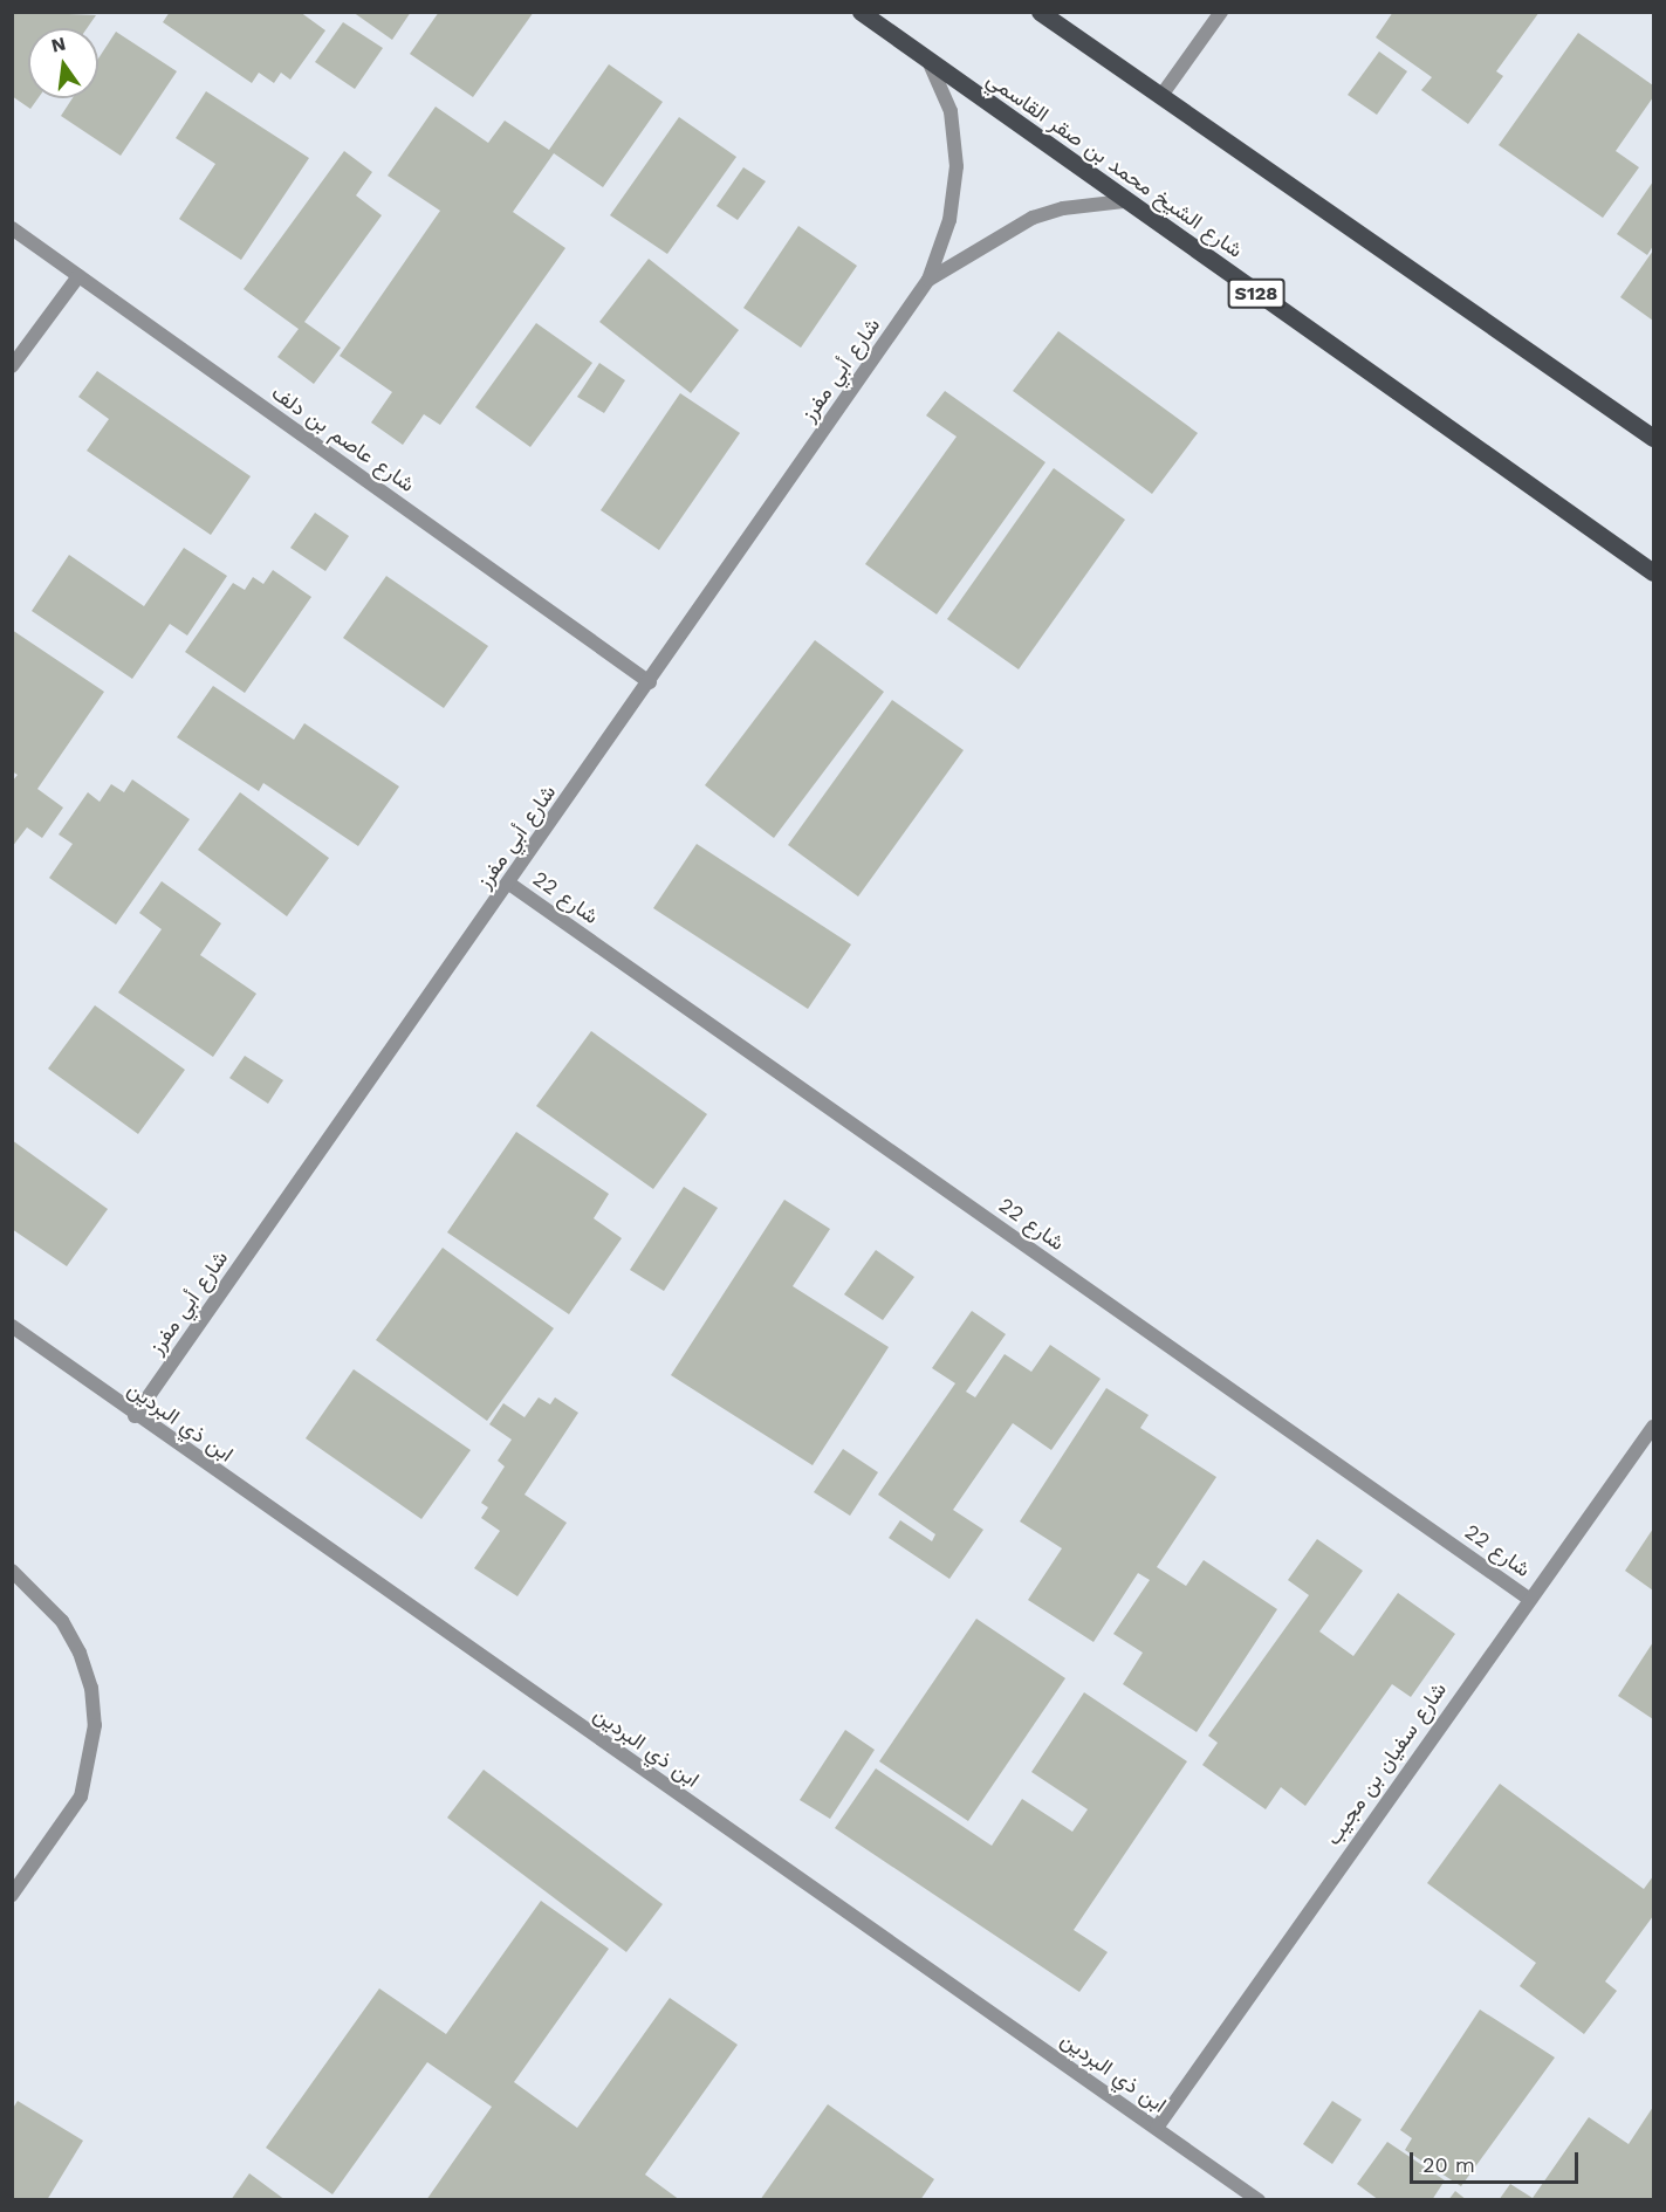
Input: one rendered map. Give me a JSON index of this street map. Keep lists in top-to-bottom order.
{
  "streets": {
    "main road": ["شارع الشيخ محمد بن صقر القاسمي", "S128"],
    "street": [
      "شارع أبي مفرز",
      "شارع عاصم بن دلف",
      "شارع 22",
      "ابن ذي البردين",
      "شارع سفيان بن مجيب"
    ]
  },
  "crossings": [
    ["شارع الشيخ محمد بن صقر القاسمي", "شارع أبي مفرز"],
    ["شارع أبي مفرز", "شارع عاصم بن دلف"],
    ["شارع أبي مفرز", "شارع 22"],
    ["شارع أبي مفرز", "ابن ذي البردين"],
    ["شارع 22", "شارع سفيان بن مجيب"],
    ["ابن ذي البردين", "شارع سفيان بن مجيب"]
  ],
  "scale_bar": "20 m",
  "north": "top"
}
